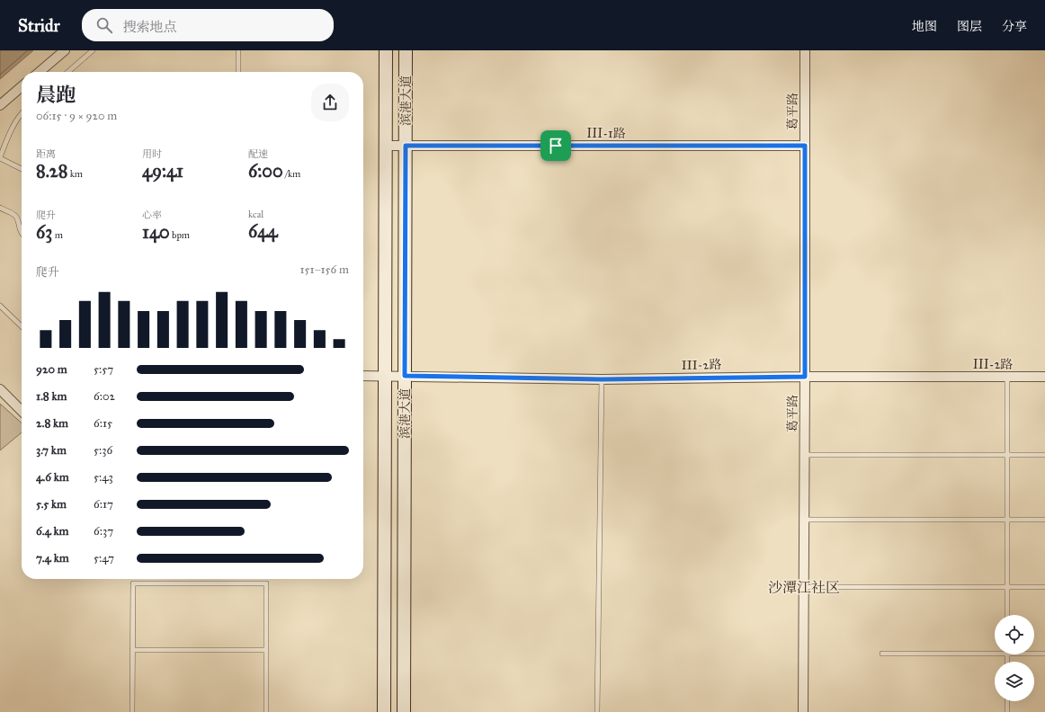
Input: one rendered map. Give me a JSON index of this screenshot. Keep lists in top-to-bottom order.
{
  "streets": {
    "main road": ["滨港大道"],
    "street": ["葛平路", "III-1路", "III-2路"]
  },
  "crossings": [
    ["滨港大道", "III-1路"],
    ["滨港大道", "III-2路"],
    ["葛平路", "III-1路"],
    ["葛平路", "III-2路"]
  ],
  "districts": ["沙潭江社区"],
  "page": {
    "header": "Stridr",
    "search": "搜索地点",
    "nav": ["地图", "图层", "分享"],
    "heading": ["晨跑", "06:15 · 9 × 920 m"],
    "stats": [
      ["距离", "8.28 km"],
      ["用时", "49:41"],
      ["配速", "6:00 /km"],
      ["爬升", "63 m"],
      ["心率", "140 bpm"],
      ["kcal", "644"]
    ],
    "chart": ["爬升", "151–156 m"],
    "list": [
      {
        "name": "920 m",
        "note": "5:57"
      },
      {
        "name": "1.8 km",
        "note": "6:02"
      },
      {
        "name": "2.8 km",
        "note": "6:15"
      },
      {
        "name": "3.7 km",
        "note": "5:36"
      },
      {
        "name": "4.6 km",
        "note": "5:43"
      },
      {
        "name": "5.5 km",
        "note": "6:17"
      },
      {
        "name": "6.4 km",
        "note": "6:37"
      },
      {
        "name": "7.4 km",
        "note": "5:47"
      }
    ]
  }
}
